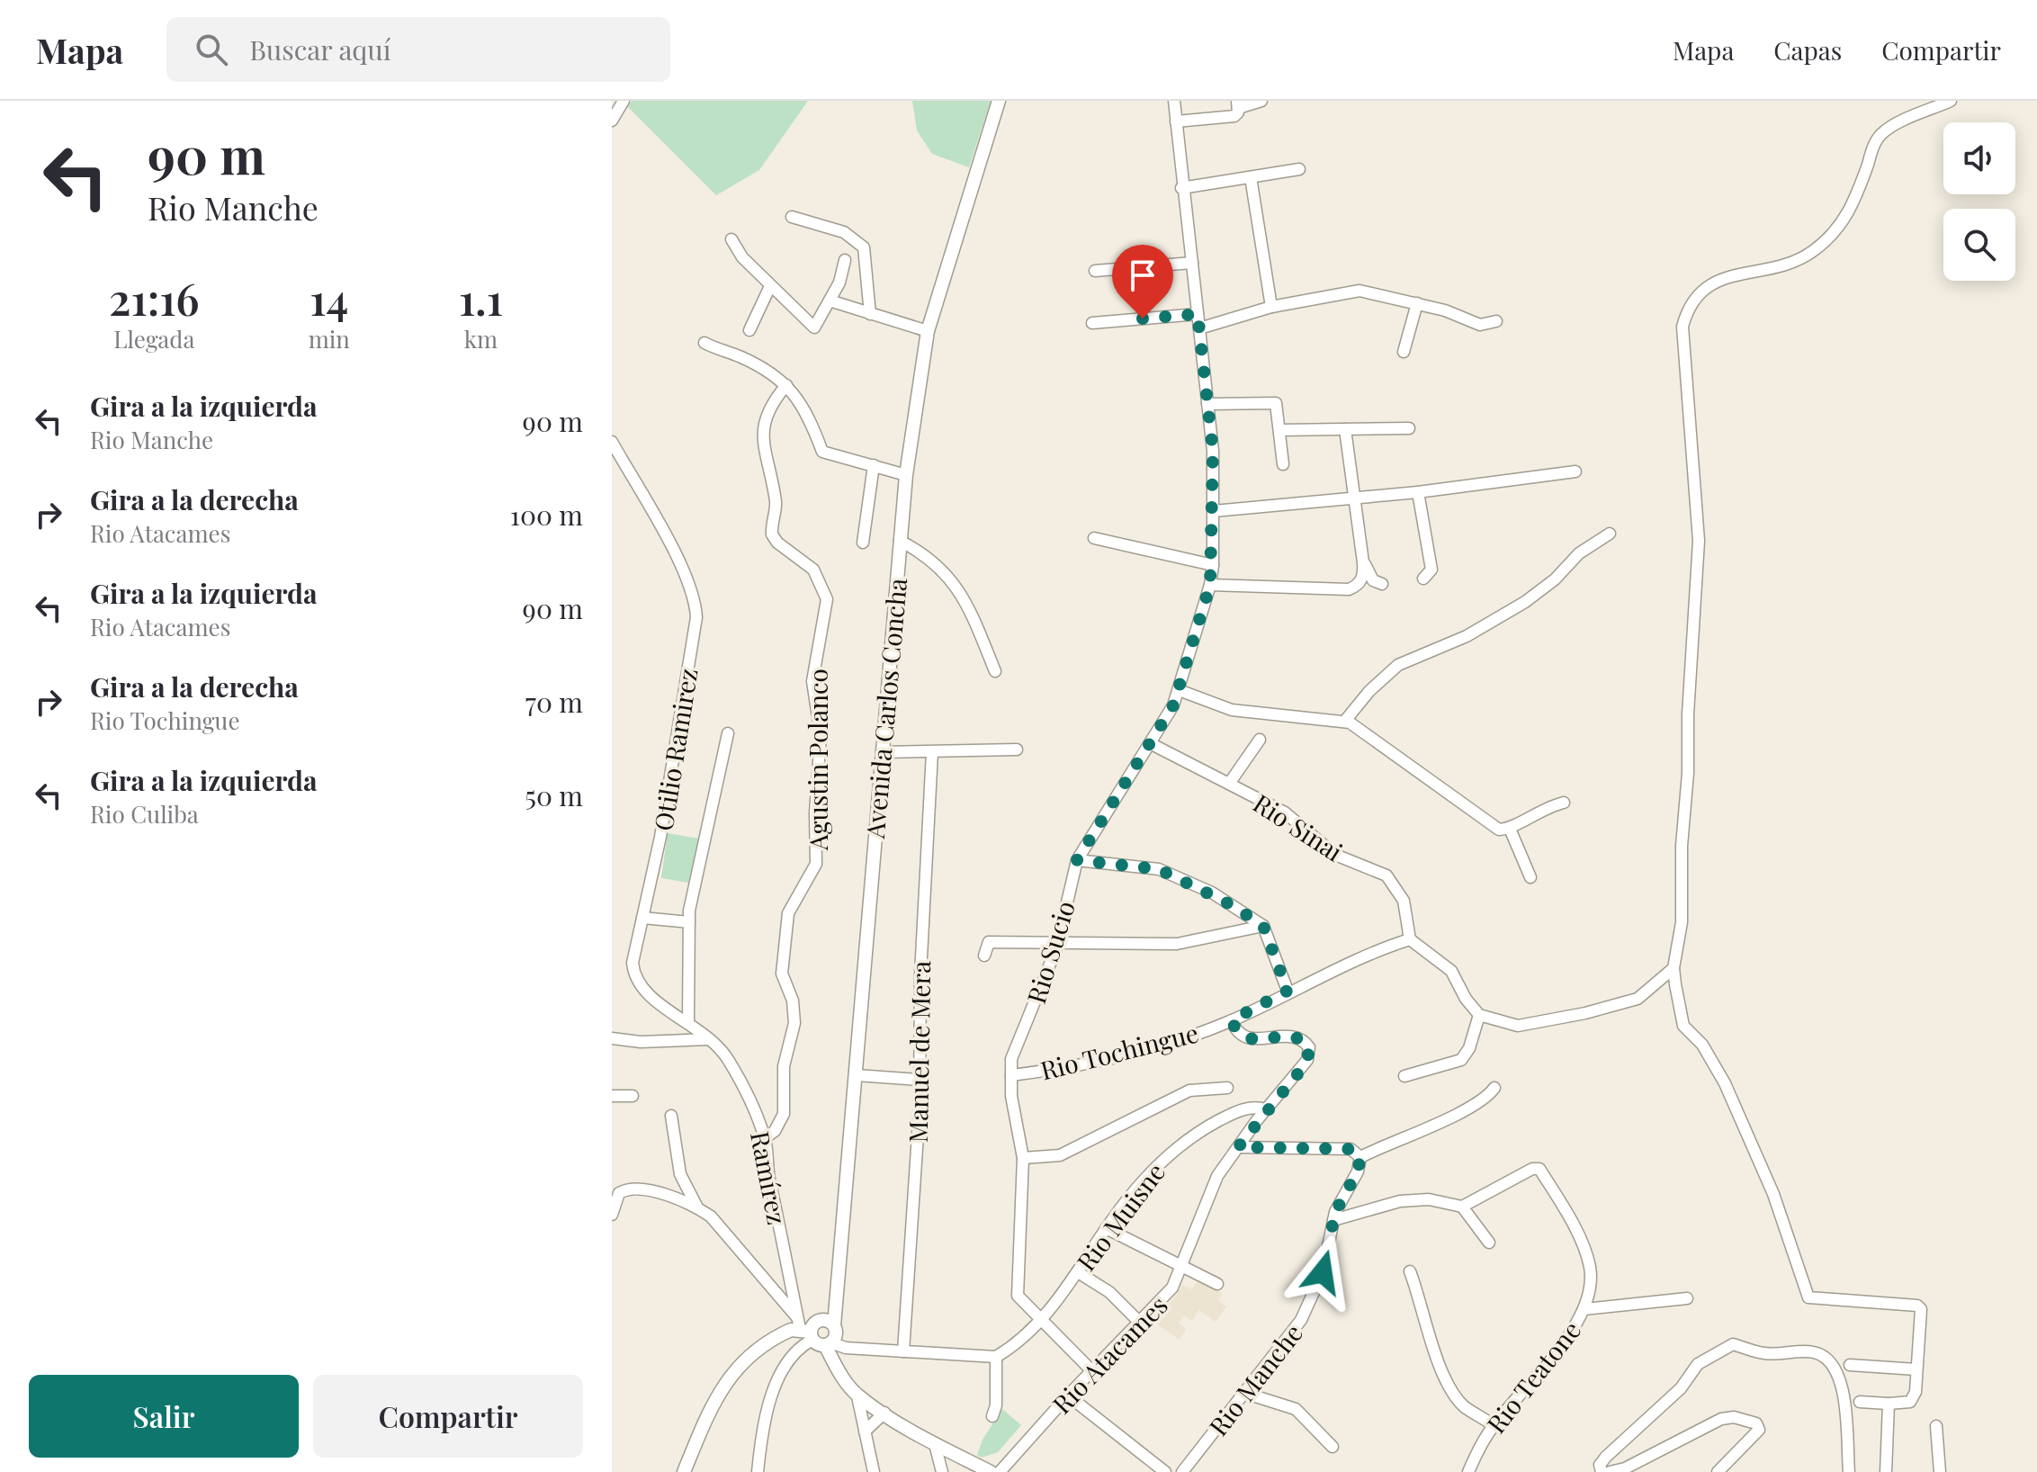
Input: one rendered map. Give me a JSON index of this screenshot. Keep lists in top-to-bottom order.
{
  "streets": {
    "street": [
      "Avenida Carlos Concha",
      "Otilio Ramirez",
      "Agustin Polanco",
      "Rio Sinai",
      "Rio Sucio",
      "Rio Tochingue",
      "Manuel de Mera",
      "Ramírez",
      "Rio Muisne",
      "Rio Atacames",
      "Rio Teatone",
      "Rio Manche"
    ]
  },
  "crossings": [
    ["Otilio Ramirez", "Ramírez"],
    ["Agustin Polanco", "Ramírez"],
    ["Rio Sinai", "Rio Sucio"],
    ["Rio Sinai", "Rio Tochingue"],
    ["Rio Sucio", "Rio Tochingue"],
    ["Rio Sucio", "Rio Muisne"],
    ["Rio Sucio", "Rio Atacames"],
    ["Rio Tochingue", "Rio Atacames"],
    ["Rio Muisne", "Rio Atacames"]
  ],
  "page": {
    "header": "Mapa",
    "search": "Buscar aquí",
    "nav": ["Mapa", "Capas", "Compartir"],
    "turn": ["90 m", "Rio Manche"],
    "eta": [
      "21:16",
      "Llegada",
      "14",
      "min",
      "1.1",
      "km"
    ],
    "list": [
      {
        "name": "Gira a la izquierda",
        "note": "Rio Manche",
        "value": "90 m"
      },
      {
        "name": "Gira a la derecha",
        "note": "Rio Atacames",
        "value": "100 m"
      },
      {
        "name": "Gira a la izquierda",
        "note": "Rio Atacames",
        "value": "90 m"
      },
      {
        "name": "Gira a la derecha",
        "note": "Rio Tochingue",
        "value": "70 m"
      },
      {
        "name": "Gira a la izquierda",
        "note": "Rio Culiba",
        "value": "50 m"
      }
    ],
    "buttons": ["Salir", "Compartir"]
  }
}
